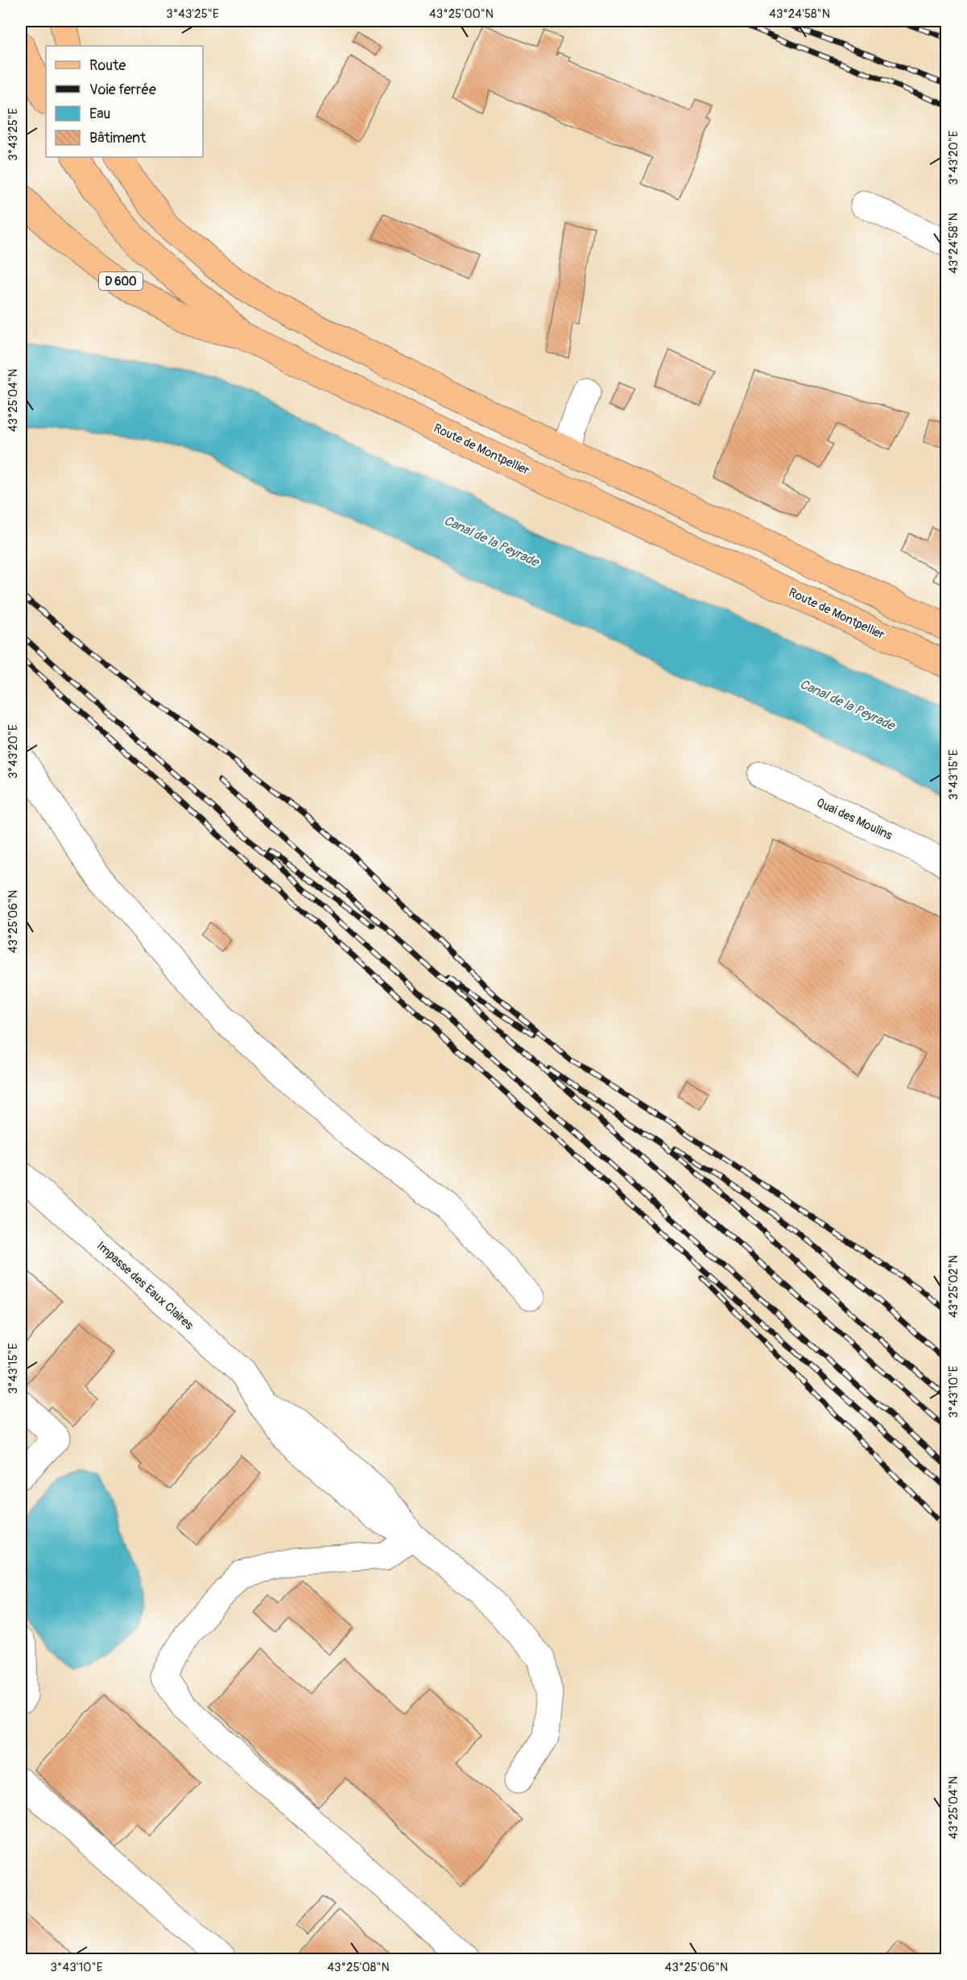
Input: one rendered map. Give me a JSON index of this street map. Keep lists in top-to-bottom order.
{
  "streets": {
    "main road": ["D 600", "Route de Montpellier"],
    "street": ["Quai des Moulins", "Impasse des Eaux Claires"]
  },
  "crossings": [
    ["D 600", "Route de Montpellier"]
  ],
  "water": ["Canal de la Peyrade"],
  "legend": [
    "Route",
    "Voie ferrée",
    "Eau",
    "Bâtiment"
  ],
  "coordinates": [
    "3°43'25\"E",
    "43°25'00\"N",
    "43°24'58\"N",
    "3°43'20\"E",
    "43°25'04\"N",
    "3°43'15\"E",
    "43°25'06\"N",
    "43°25'02\"N",
    "3°43'10\"E",
    "43°25'08\"N"
  ]
}
